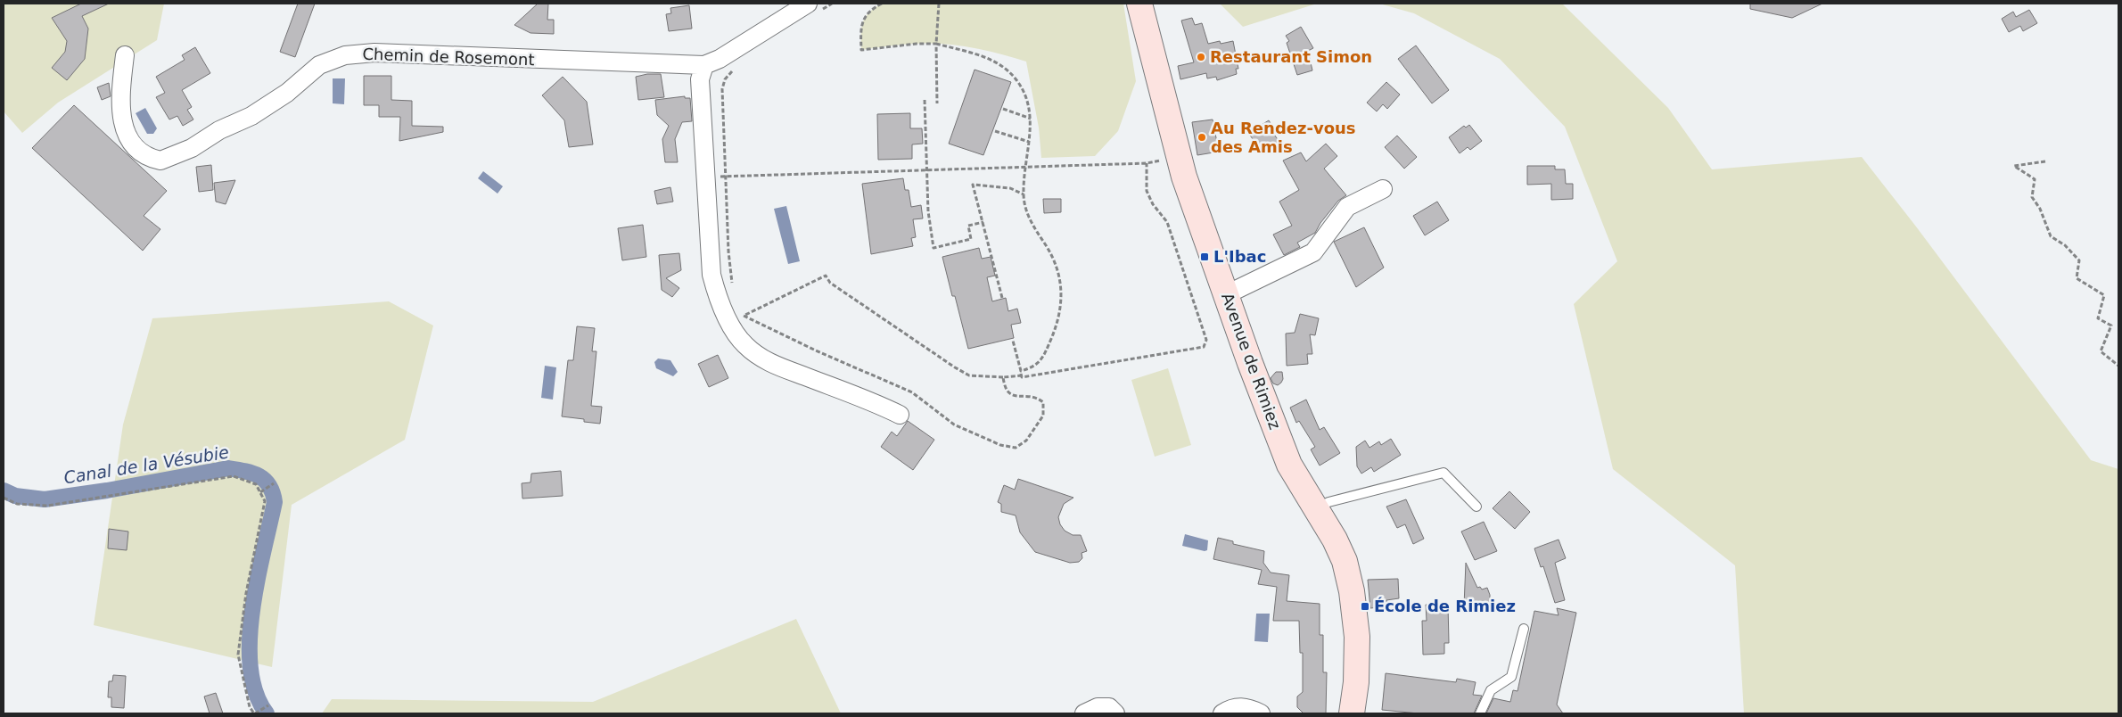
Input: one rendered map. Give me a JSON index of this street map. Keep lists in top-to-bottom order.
{
  "streets": {
    "street": ["Chemin de Rosemont", "Avenue de Rimiez"]
  },
  "water": ["Canal de la Vésubie"],
  "places": {
    "other": ["Restaurant Simon", "Au Rendez-vous des Amis"],
    "transit": ["L'Ibac", "École de Rimiez"]
  }
}
